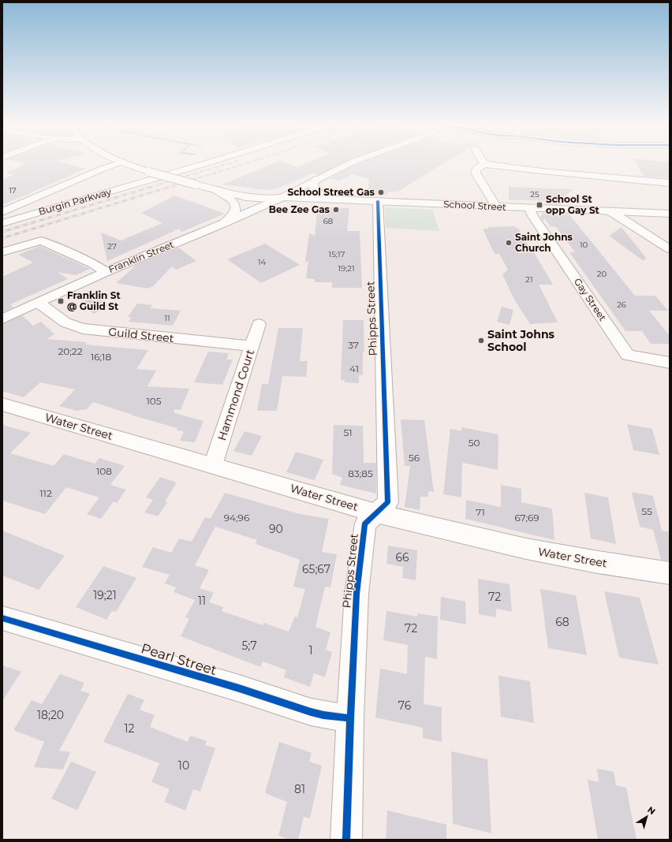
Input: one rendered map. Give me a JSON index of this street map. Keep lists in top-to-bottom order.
{
  "streets": {
    "street": [
      "Burgin Parkway",
      "School Street",
      "Franklin Street",
      "Gay Street",
      "Phipps Street",
      "Guild Street",
      "Hammond Court",
      "Water Street",
      "Pearl Street"
    ]
  },
  "crossings": [
    ["School Street", "Franklin Street"],
    ["School Street", "Gay Street"],
    ["School Street", "Phipps Street"],
    ["Franklin Street", "Guild Street"],
    ["Phipps Street", "Water Street"],
    ["Phipps Street", "Pearl Street"],
    ["Guild Street", "Hammond Court"],
    ["Hammond Court", "Water Street"]
  ],
  "places": {
    "other": [
      "School Street Gas",
      "Bee Zee Gas",
      "Saint Johns Church",
      "Saint Johns School"
    ],
    "transit": ["School St opp Gay St", "Franklin St @ Guild St"]
  },
  "house_numbers": [
    "17",
    "25",
    "68",
    "10",
    "27",
    "15;17",
    "14",
    "19;21",
    "20",
    "21",
    "26",
    "11",
    "37",
    "20;22",
    "16;18",
    "41",
    "105",
    "51",
    "50",
    "56",
    "108",
    "83;85",
    "112",
    "55",
    "71",
    "94;96",
    "67;69",
    "90",
    "66",
    "65;67",
    "19;21",
    "72",
    "11",
    "68",
    "72",
    "5;7",
    "1",
    "76",
    "18;20",
    "12",
    "10",
    "81"
  ],
  "north": "top right"
}
